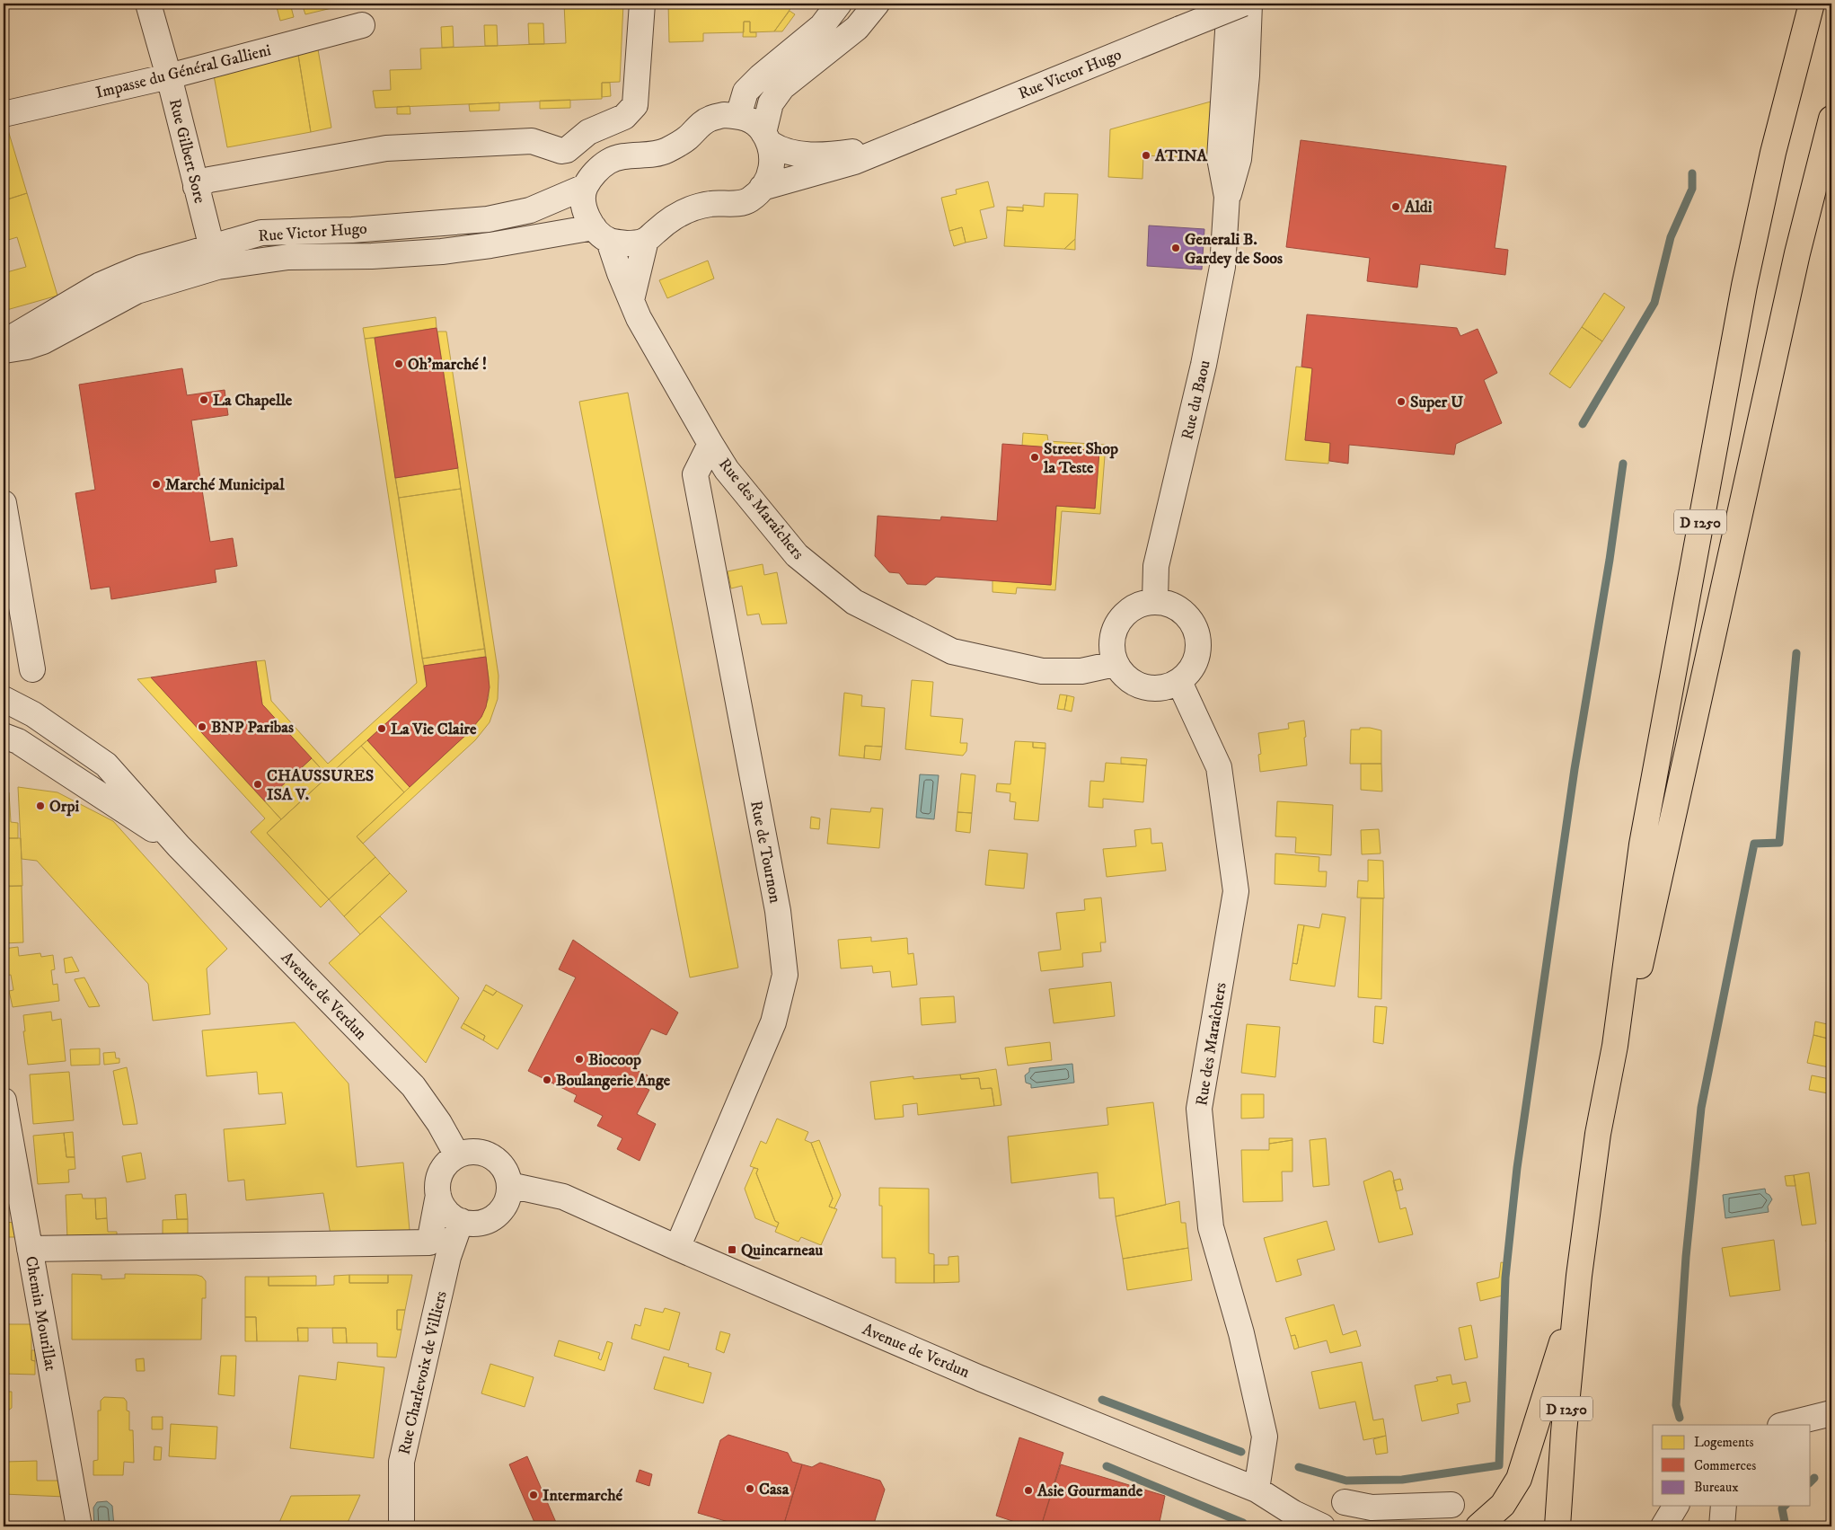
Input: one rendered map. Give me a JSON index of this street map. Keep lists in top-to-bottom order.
{
  "streets": {
    "main road": ["D 1250"],
    "street": [
      "Impasse du Général Gallieni",
      "Rue Victor Hugo",
      "Rue Gilbert Sore",
      "Rue du Baou",
      "Rue des Maraîchers",
      "Rue de Tournon",
      "Avenue de Verdun",
      "Chemin Mourillat",
      "Rue Charlevoix de Villiers"
    ]
  },
  "crossings": [
    ["Impasse du Général Gallieni", "Rue Gilbert Sore"],
    ["Rue Victor Hugo", "Rue Gilbert Sore"],
    ["Rue Victor Hugo", "Rue des Maraîchers"],
    ["Rue du Baou", "Rue des Maraîchers"],
    ["Rue des Maraîchers", "Rue de Tournon"],
    ["Rue des Maraîchers", "Avenue de Verdun"],
    ["Rue de Tournon", "Avenue de Verdun"],
    ["Avenue de Verdun", "Rue Charlevoix de Villiers"]
  ],
  "places": {
    "other": [
      "ATINA",
      "Aldi",
      "Generali B. Gardey de Soos",
      "Oh'marché !",
      "La Chapelle",
      "Super U",
      "Street Shop la Teste",
      "Marché Municipal",
      "BNP Paribas",
      "La Vie Claire",
      "CHAUSSURES ISA V.",
      "Orpi",
      "Biocoop",
      "Boulangerie Ange",
      "Casa",
      "Asie Gourmande",
      "Intermarché"
    ],
    "transit": ["Quincarneau"]
  },
  "legend": ["Logements", "Commerces", "Bureaux"]
}
